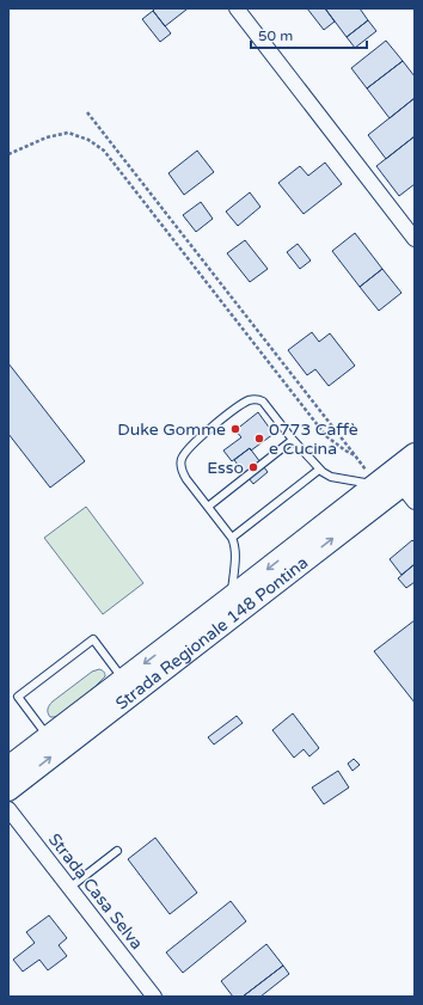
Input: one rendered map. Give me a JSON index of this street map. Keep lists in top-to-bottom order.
{
  "streets": {
    "main road": ["Strada Regionale 148 Pontina"],
    "street": ["Strada Casa Selva"]
  },
  "places": ["Duke Gomme", "0773 Caffè e Cucina", "Esso"],
  "scale_bar": "50 m"
}
